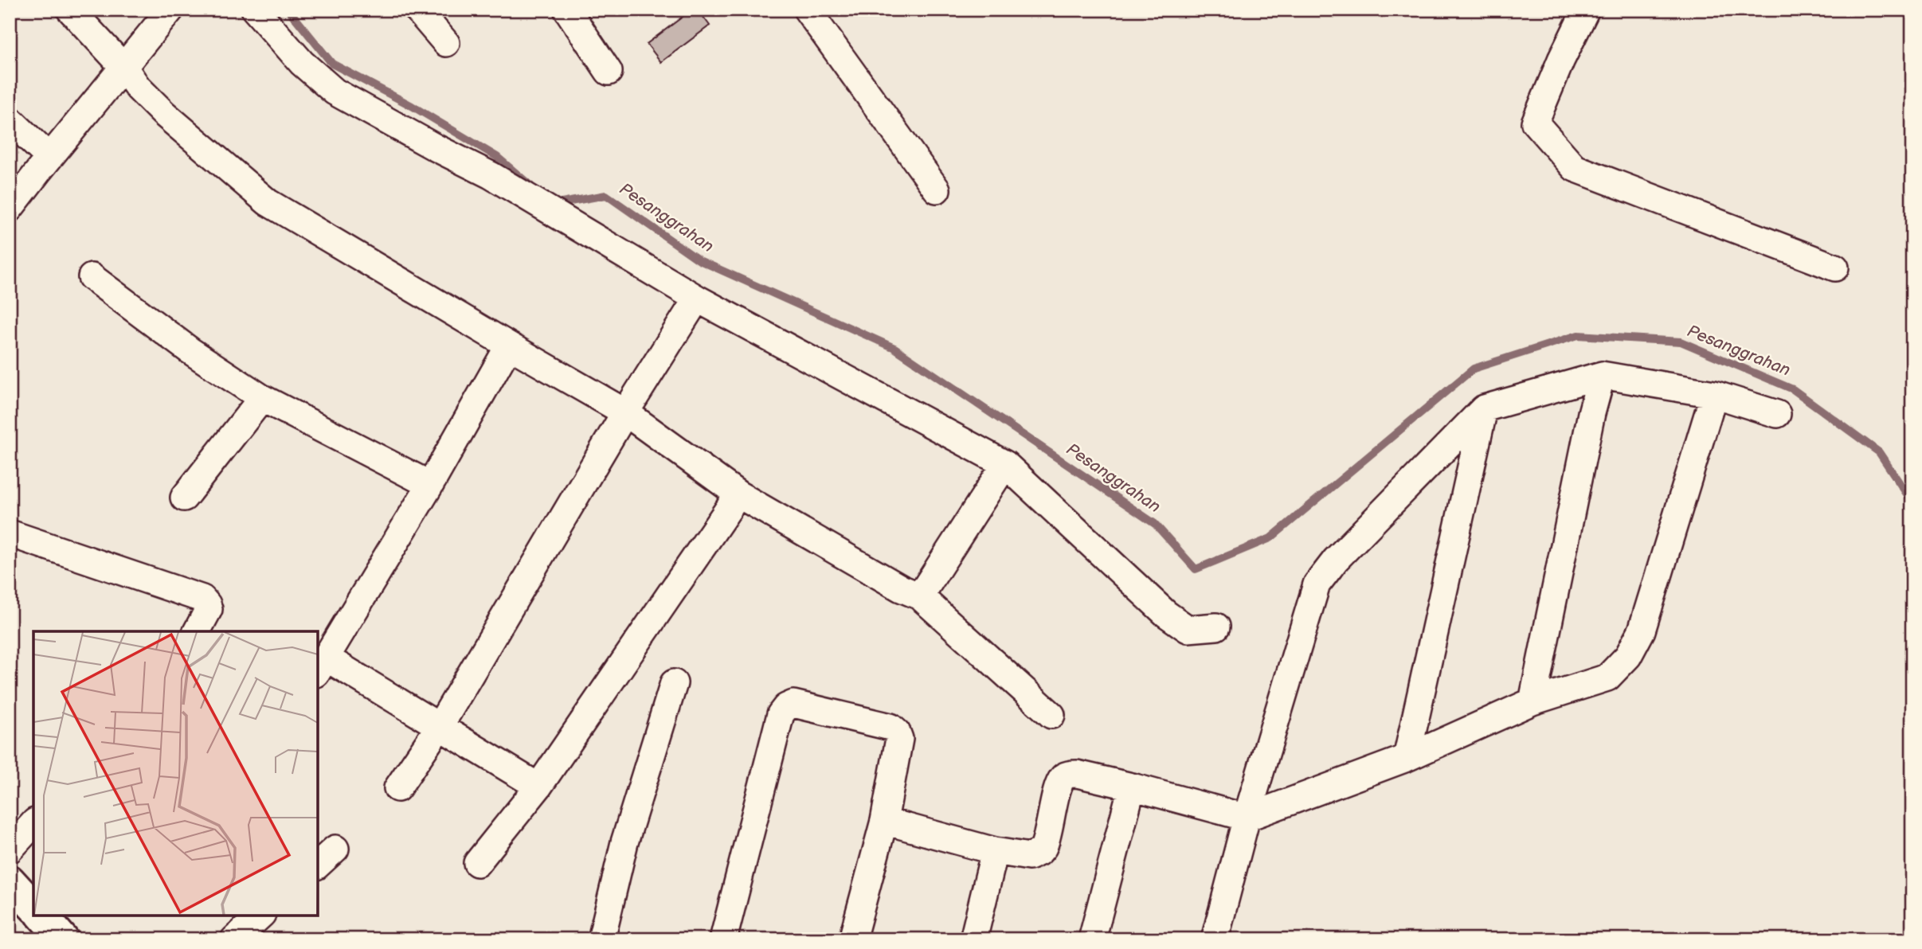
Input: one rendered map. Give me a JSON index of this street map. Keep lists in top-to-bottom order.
{
  "water": ["Pesanggrahan"]
}
